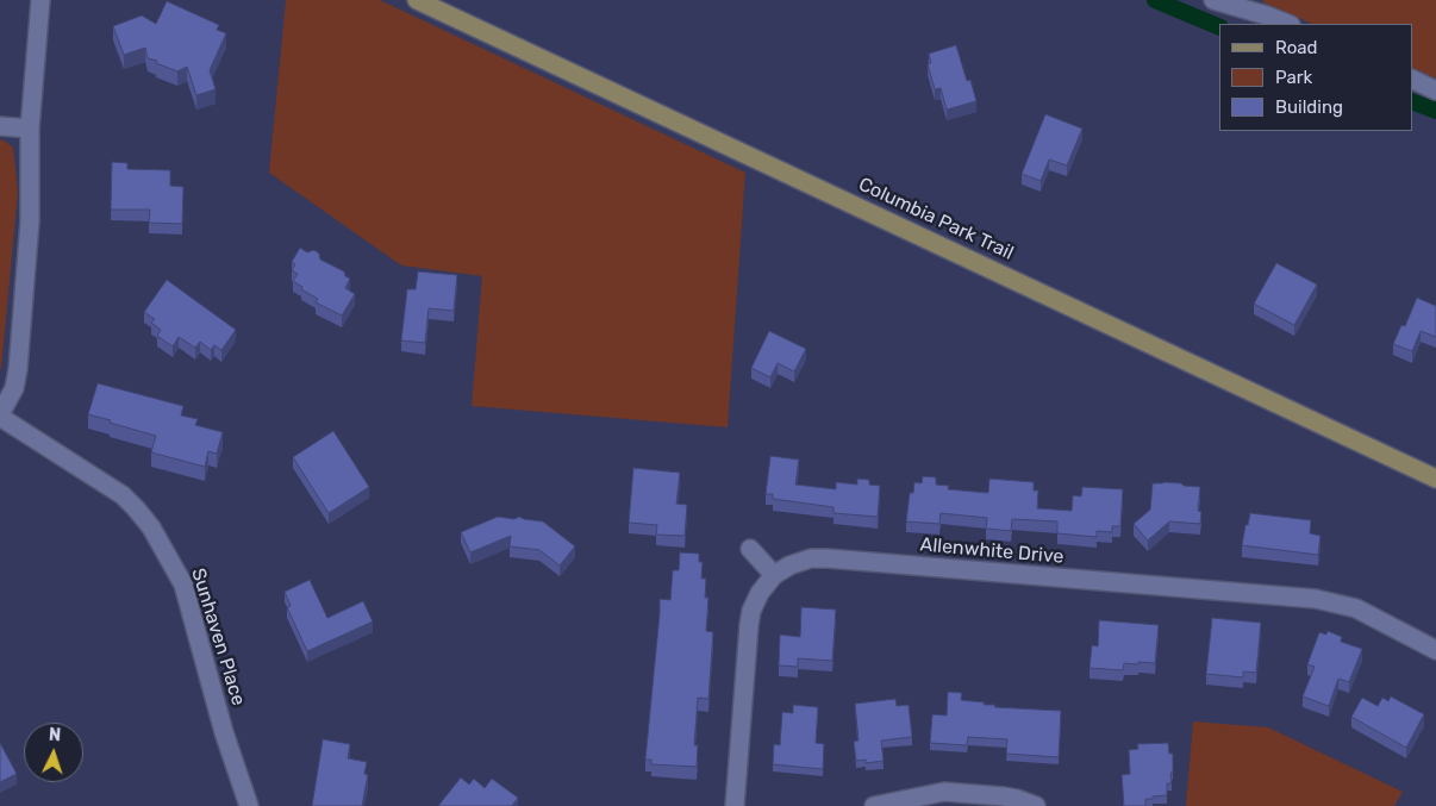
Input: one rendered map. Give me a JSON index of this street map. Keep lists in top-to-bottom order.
{
  "streets": {
    "main road": ["Columbia Park Trail"],
    "street": ["Allenwhite Drive", "Sunhaven Place"]
  },
  "legend": ["Road", "Park", "Building"],
  "north": "top"
}
